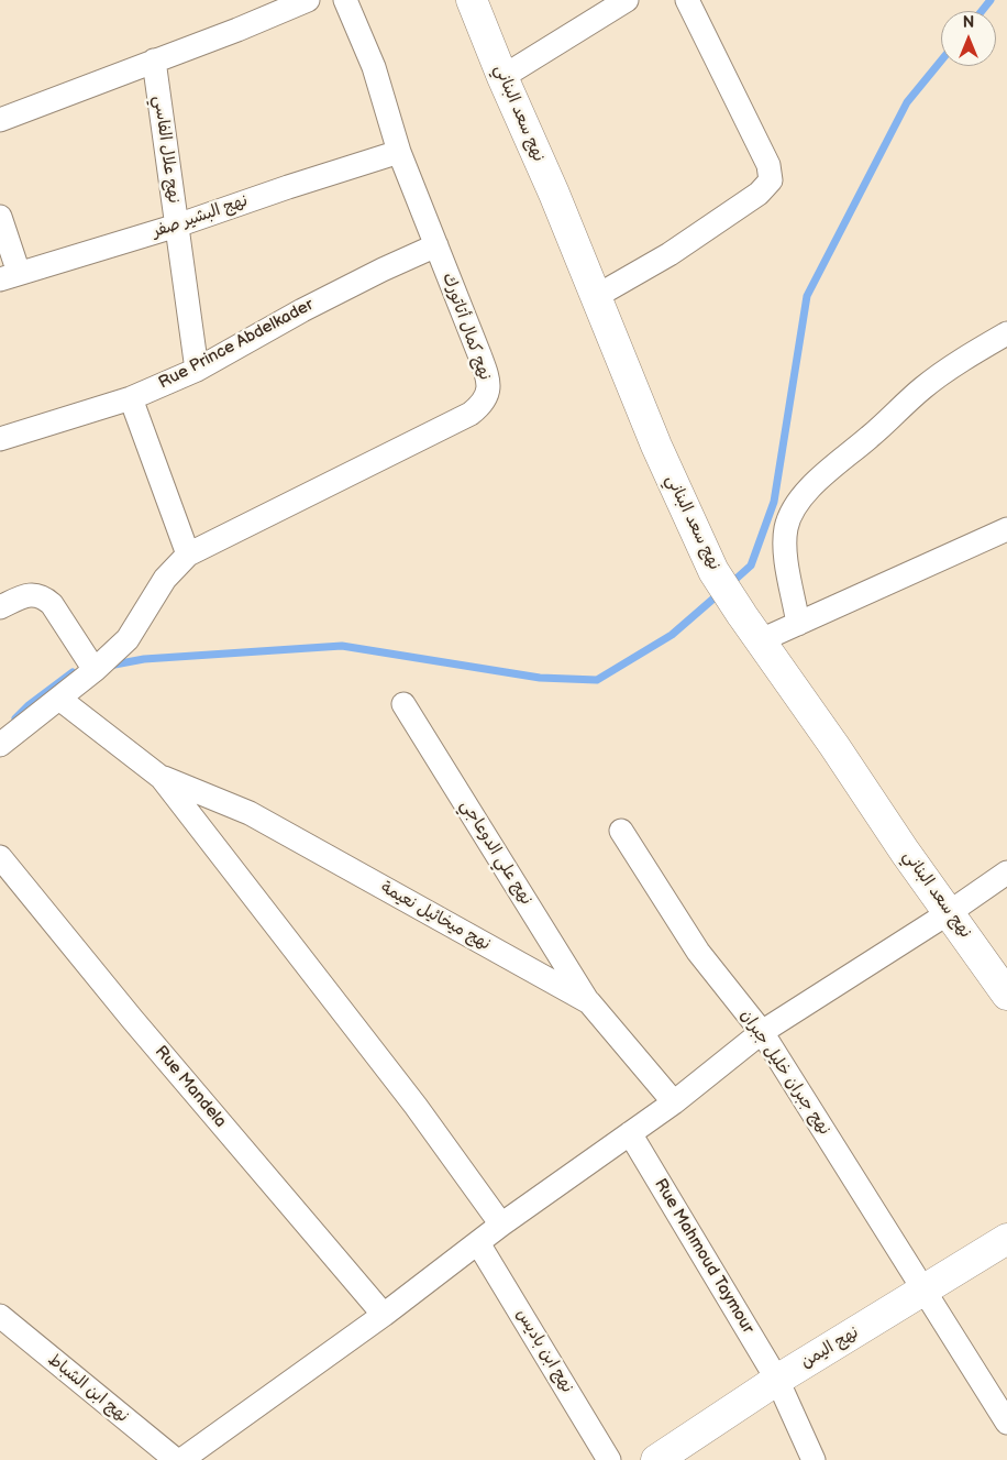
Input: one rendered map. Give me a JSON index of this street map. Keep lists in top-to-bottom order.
{
  "streets": {
    "street": [
      "نهج سعد البناني",
      "نهج علال الفاسي",
      "نهج البشير صفر",
      "نهج كمال أتاتورك",
      "Rue Prince Abdelkader",
      "نهج علي الدوعاجي",
      "نهج ميخائيل نعيمة",
      "نهج جبران خليل جبران",
      "Rue Mandela",
      "Rue Mahmoud Taymour",
      "نهج اليمن",
      "نهج ابن باديس",
      "نهج ابن الشباط"
    ]
  },
  "crossings": [
    ["نهج علال الفاسي", "نهج البشير صفر"],
    ["نهج علال الفاسي", "Rue Prince Abdelkader"],
    ["نهج البشير صفر", "نهج كمال أتاتورك"],
    ["نهج كمال أتاتورك", "Rue Prince Abdelkader"],
    ["نهج علي الدوعاجي", "نهج ميخائيل نعيمة"],
    ["نهج جبران خليل جبران", "نهج اليمن"],
    ["Rue Mahmoud Taymour", "نهج اليمن"]
  ],
  "north": "top"
}
